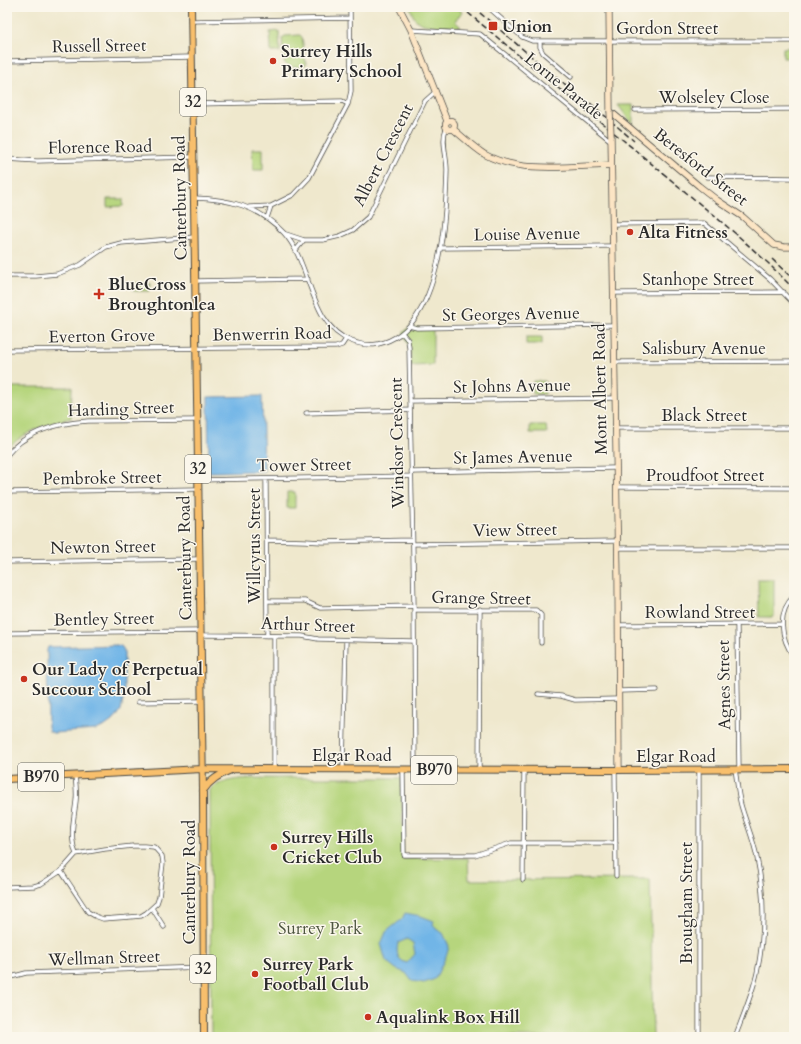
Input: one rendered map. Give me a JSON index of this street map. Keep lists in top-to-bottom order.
{
  "streets": {
    "main road": [
      "32",
      "Beresford Street",
      "Canterbury Road",
      "Mont Albert Road",
      "Elgar Road",
      "B970"
    ],
    "street": [
      "Gordon Street",
      "Russell Street",
      "Lorne Parade",
      "Wolseley Close",
      "Florence Road",
      "Albert Crescent",
      "Louise Avenue",
      "Stanhope Street",
      "St Georges Avenue",
      "Benwerrin Road",
      "Everton Grove",
      "Salisbury Avenue",
      "St Johns Avenue",
      "Harding Street",
      "Black Street",
      "Windsor Crescent",
      "St James Avenue",
      "Tower Street",
      "Proudfoot Street",
      "Pembroke Street",
      "View Street",
      "Willcyrus Street",
      "Newton Street",
      "Grange Street",
      "Rowland Street",
      "Bentley Street",
      "Arthur Street",
      "Agnes Street",
      "Brougham Street",
      "Wellman Street"
    ]
  },
  "crossings": [
    ["Gordon Street", "Mont Albert Road"],
    ["Russell Street", "Canterbury Road"],
    ["Lorne Parade", "Mont Albert Road"],
    ["Florence Road", "Canterbury Road"],
    ["Beresford Street", "Mont Albert Road"],
    ["Canterbury Road", "Benwerrin Road"],
    ["Canterbury Road", "Everton Grove"],
    ["Canterbury Road", "Harding Street"],
    ["Canterbury Road", "Tower Street"],
    ["Canterbury Road", "Pembroke Street"],
    ["Canterbury Road", "Newton Street"],
    ["Canterbury Road", "Bentley Street"],
    ["Canterbury Road", "Arthur Street"],
    ["Canterbury Road", "Elgar Road"],
    ["Canterbury Road", "Wellman Street"],
    ["Louise Avenue", "Mont Albert Road"],
    ["Stanhope Street", "Mont Albert Road"],
    ["St Georges Avenue", "Mont Albert Road"],
    ["Benwerrin Road", "Everton Grove"],
    ["Salisbury Avenue", "Mont Albert Road"],
    ["St Johns Avenue", "Mont Albert Road"],
    ["St Johns Avenue", "Windsor Crescent"],
    ["Mont Albert Road", "Black Street"],
    ["Mont Albert Road", "St James Avenue"],
    ["Mont Albert Road", "Proudfoot Street"],
    ["Mont Albert Road", "View Street"],
    ["Mont Albert Road", "Rowland Street"],
    ["Mont Albert Road", "Elgar Road"],
    ["Windsor Crescent", "St James Avenue"],
    ["Windsor Crescent", "Tower Street"],
    ["Windsor Crescent", "View Street"],
    ["Windsor Crescent", "Grange Street"],
    ["Windsor Crescent", "Arthur Street"],
    ["Windsor Crescent", "Elgar Road"],
    ["St James Avenue", "Tower Street"],
    ["Tower Street", "Willcyrus Street"],
    ["View Street", "Willcyrus Street"],
    ["Willcyrus Street", "Grange Street"],
    ["Willcyrus Street", "Arthur Street"],
    ["Rowland Street", "Agnes Street"],
    ["Bentley Street", "Arthur Street"],
    ["Agnes Street", "Elgar Road"],
    ["Elgar Road", "Brougham Street"]
  ],
  "parks": ["Surrey Park"],
  "places": {
    "transit": ["Union"],
    "other": [
      "Surrey Hills Primary School",
      "Alta Fitness",
      "Our Lady of Perpetual Succour School",
      "Surrey Hills Cricket Club",
      "Surrey Park Football Club",
      "Aqualink Box Hill"
    ],
    "health": ["BlueCross Broughtonlea"]
  }
}
